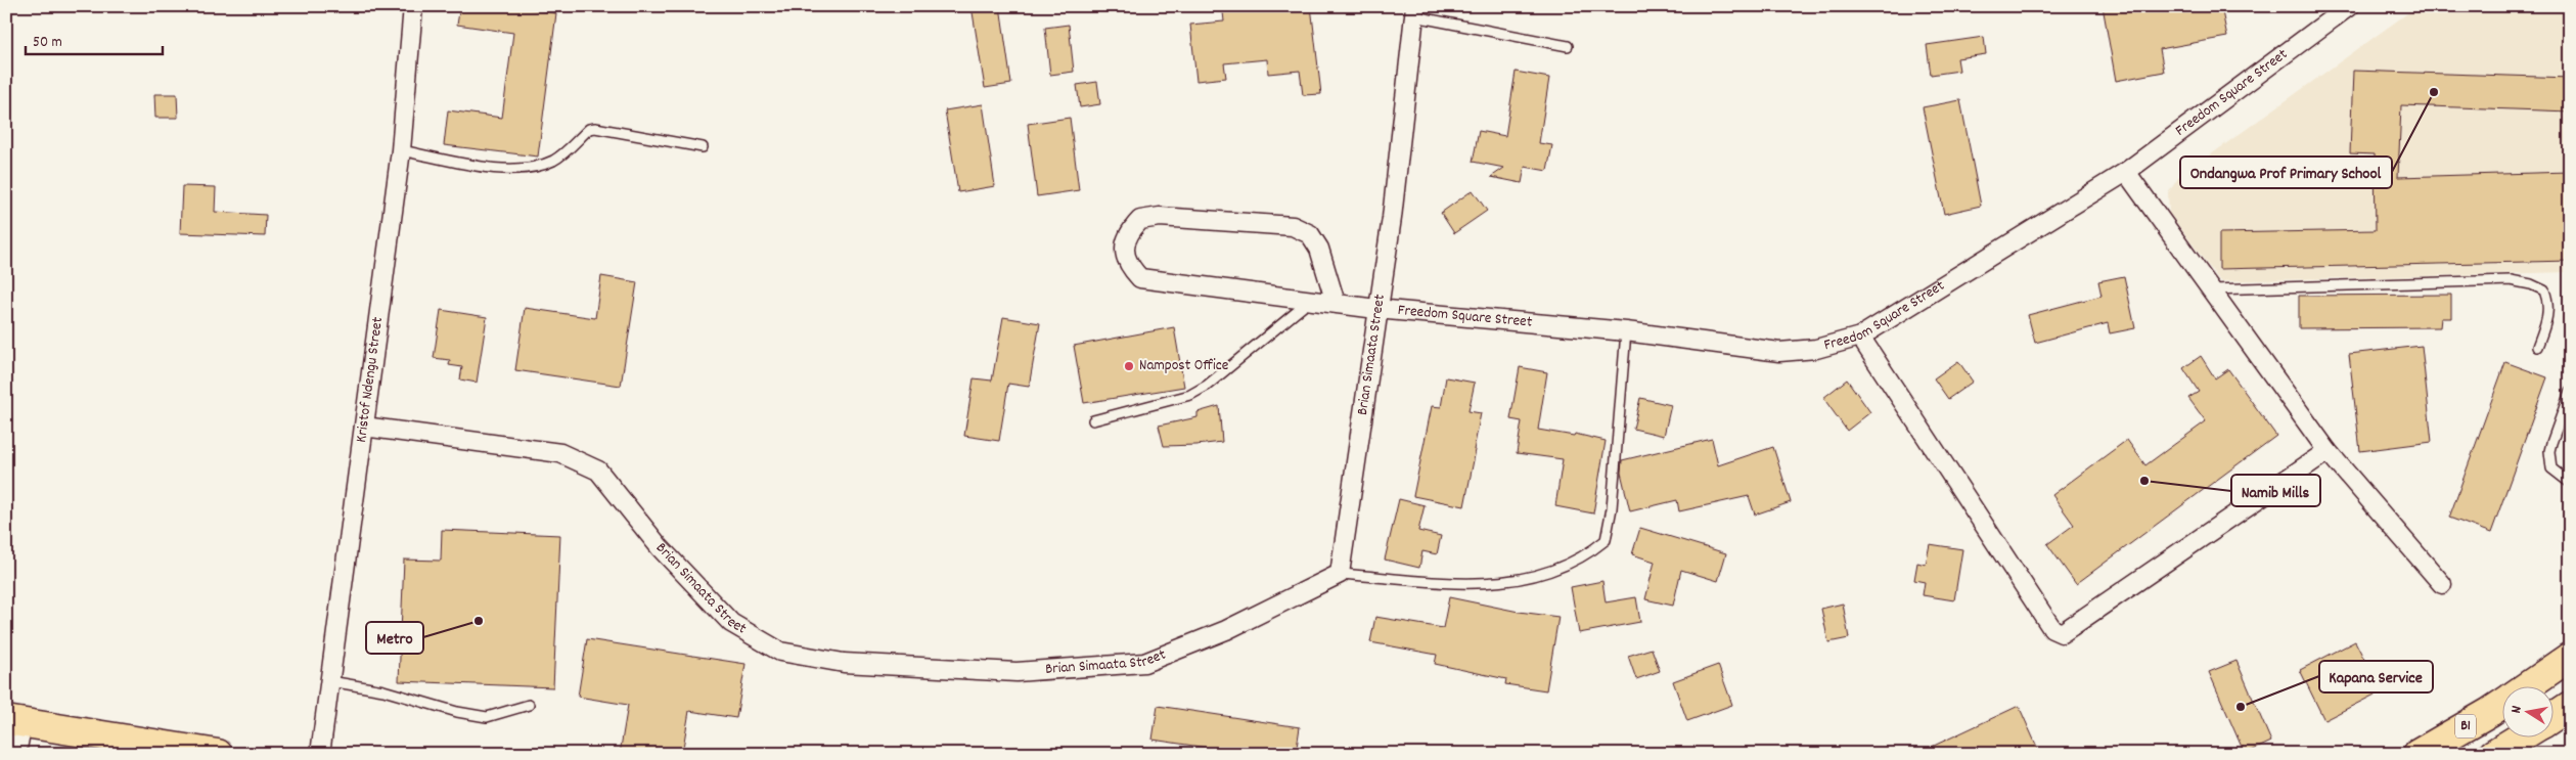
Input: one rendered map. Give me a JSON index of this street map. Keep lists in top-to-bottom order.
{
  "streets": {
    "main road": ["B1"],
    "street": ["Freedom Square Street", "Brian Simaata Street", "Kristof Ndengu Street"]
  },
  "crossings": [
    ["Freedom Square Street", "Brian Simaata Street"],
    ["Brian Simaata Street", "Kristof Ndengu Street"]
  ],
  "places": [
    "Ondangwa Prof Primary School",
    "Nampost Office",
    "Namib Mills",
    "Metro",
    "Kapana Service"
  ],
  "scale_bar": "50 m",
  "north": "left"
}
